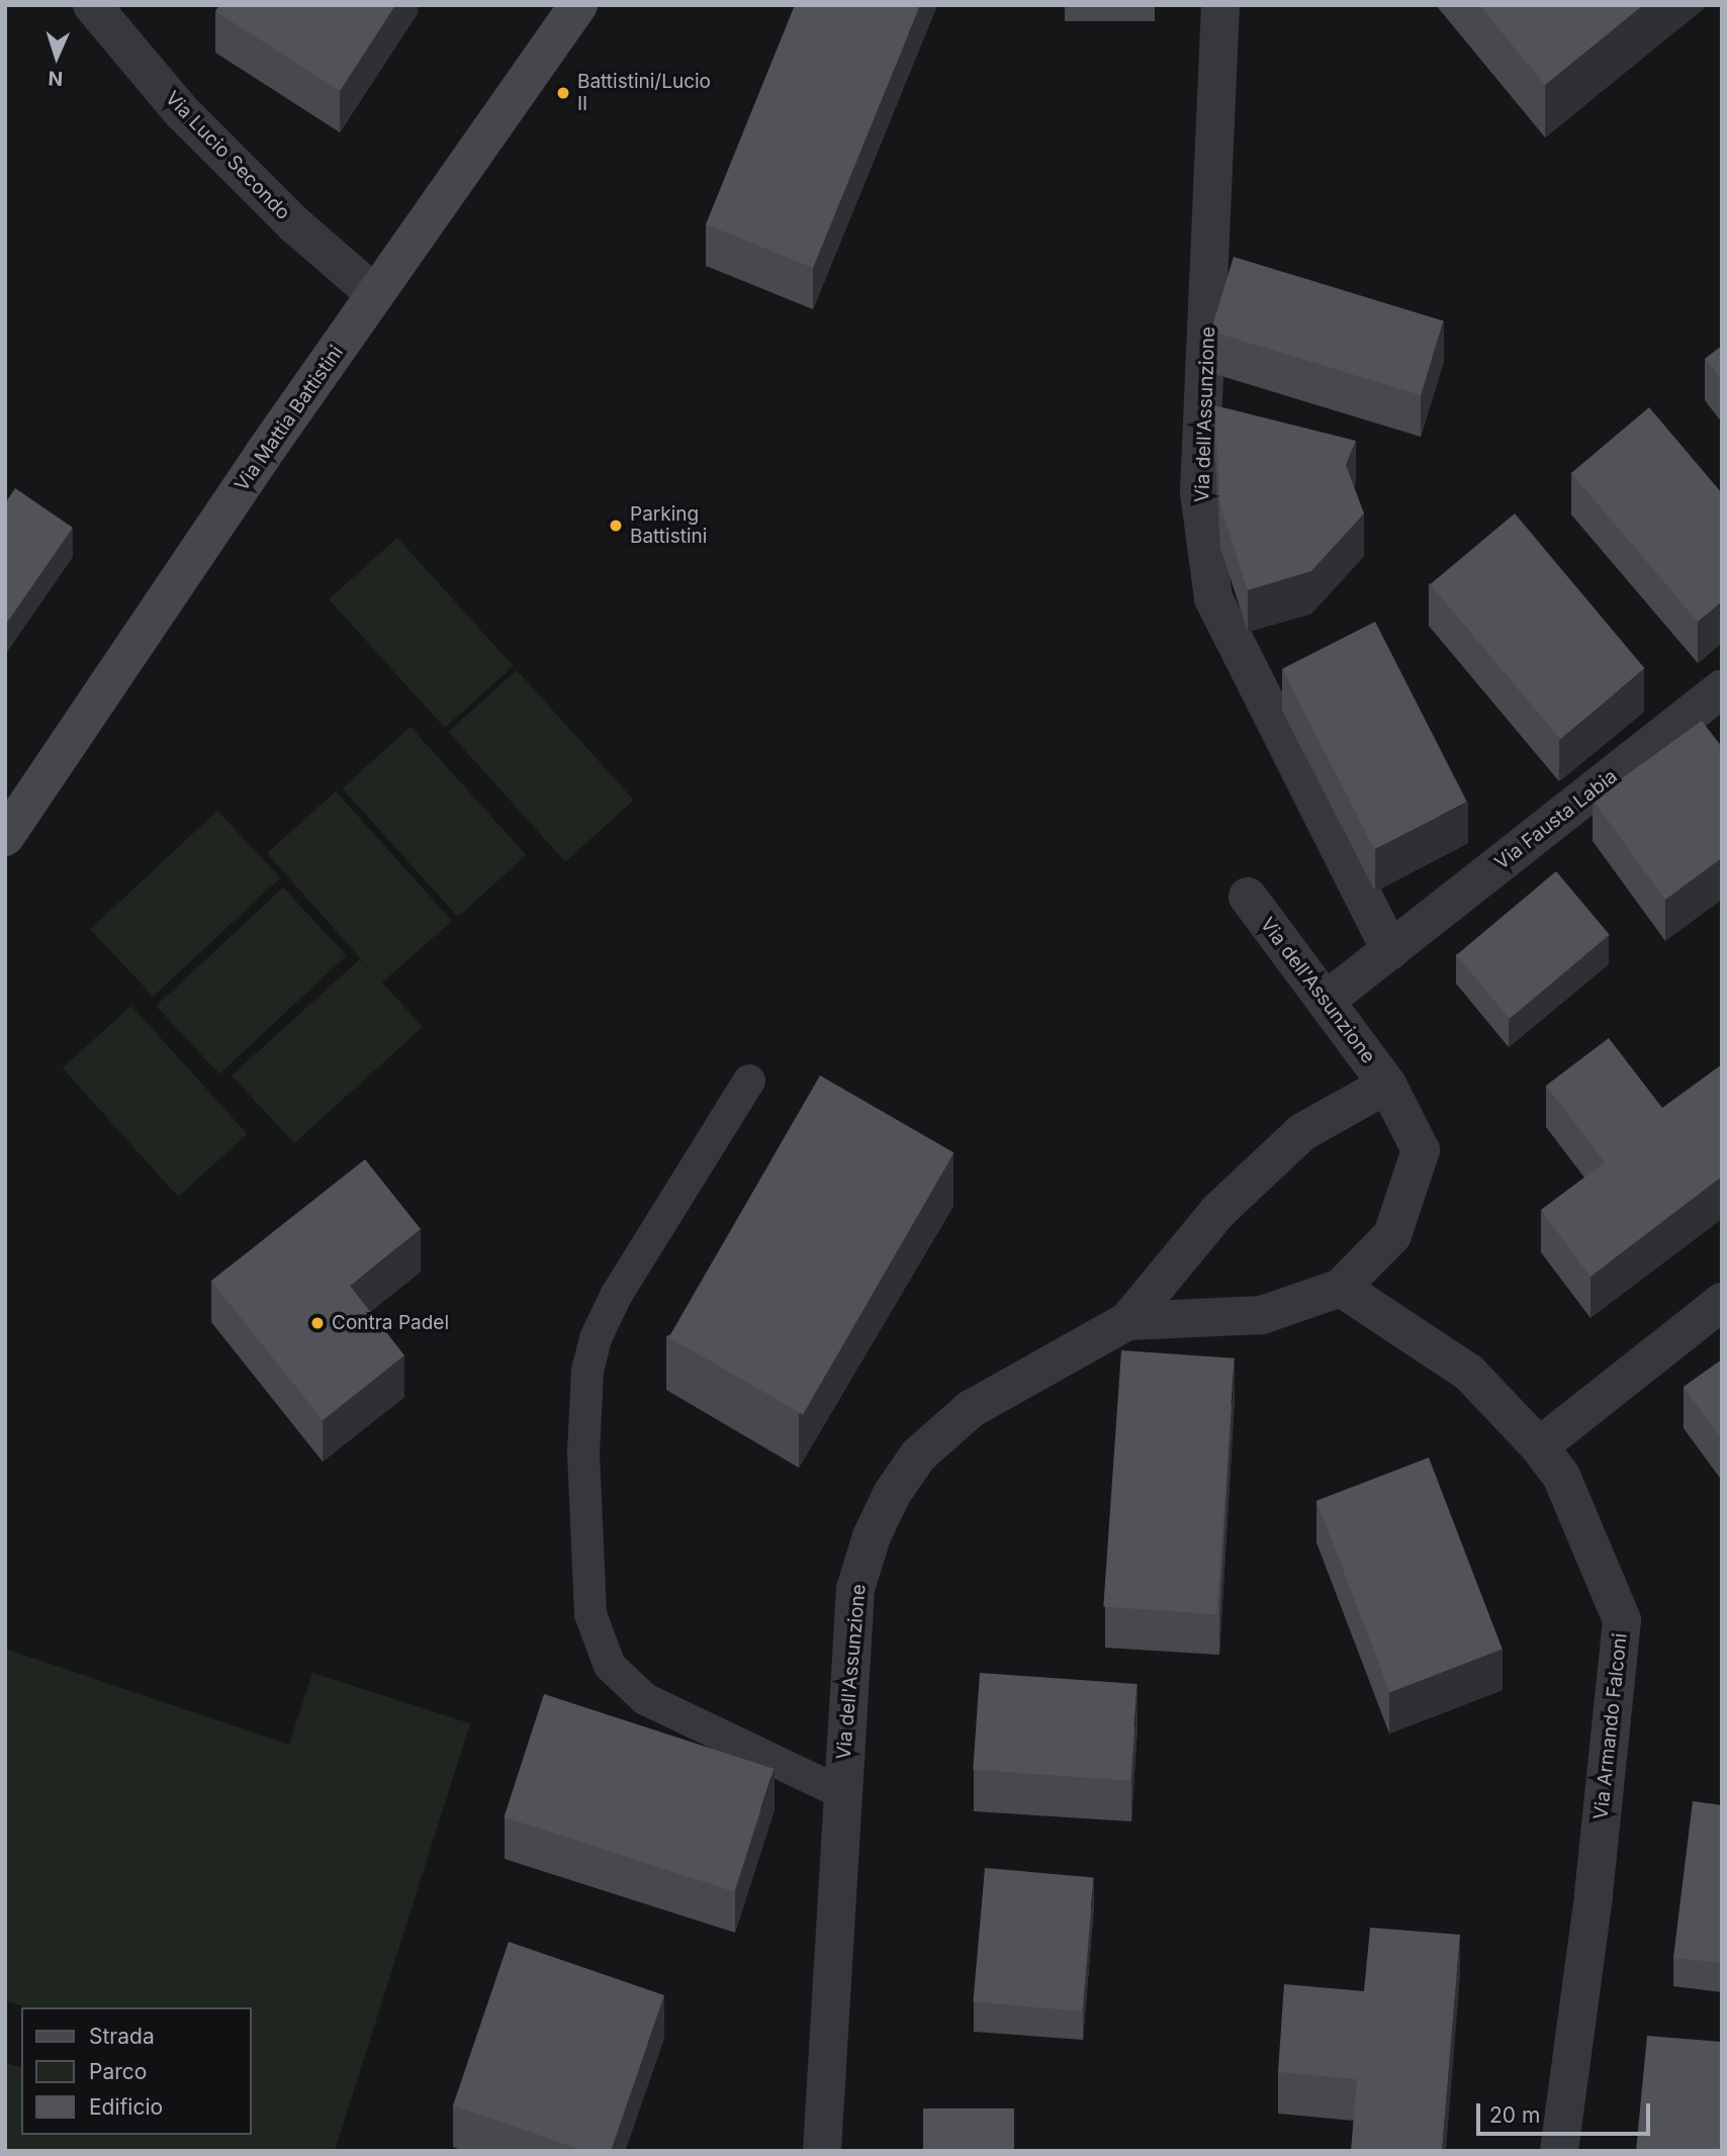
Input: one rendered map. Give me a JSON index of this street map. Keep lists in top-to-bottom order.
{
  "streets": {
    "main road": ["Via Mattia Battistini"],
    "street": [
      "Via Lucio Secondo",
      "Via dell'Assunzione",
      "Via Fausta Labia",
      "Via Armando Falconi"
    ]
  },
  "crossings": [
    ["Via Lucio Secondo", "Via Mattia Battistini"],
    ["Via dell'Assunzione", "Via Fausta Labia"],
    ["Via dell'Assunzione", "Via Armando Falconi"]
  ],
  "places": ["Battistini/Lucio II", "Parking Battistini", "Contra Padel"],
  "legend": ["Strada", "Parco", "Edificio"],
  "scale_bar": "20 m",
  "north": "bottom"
}
